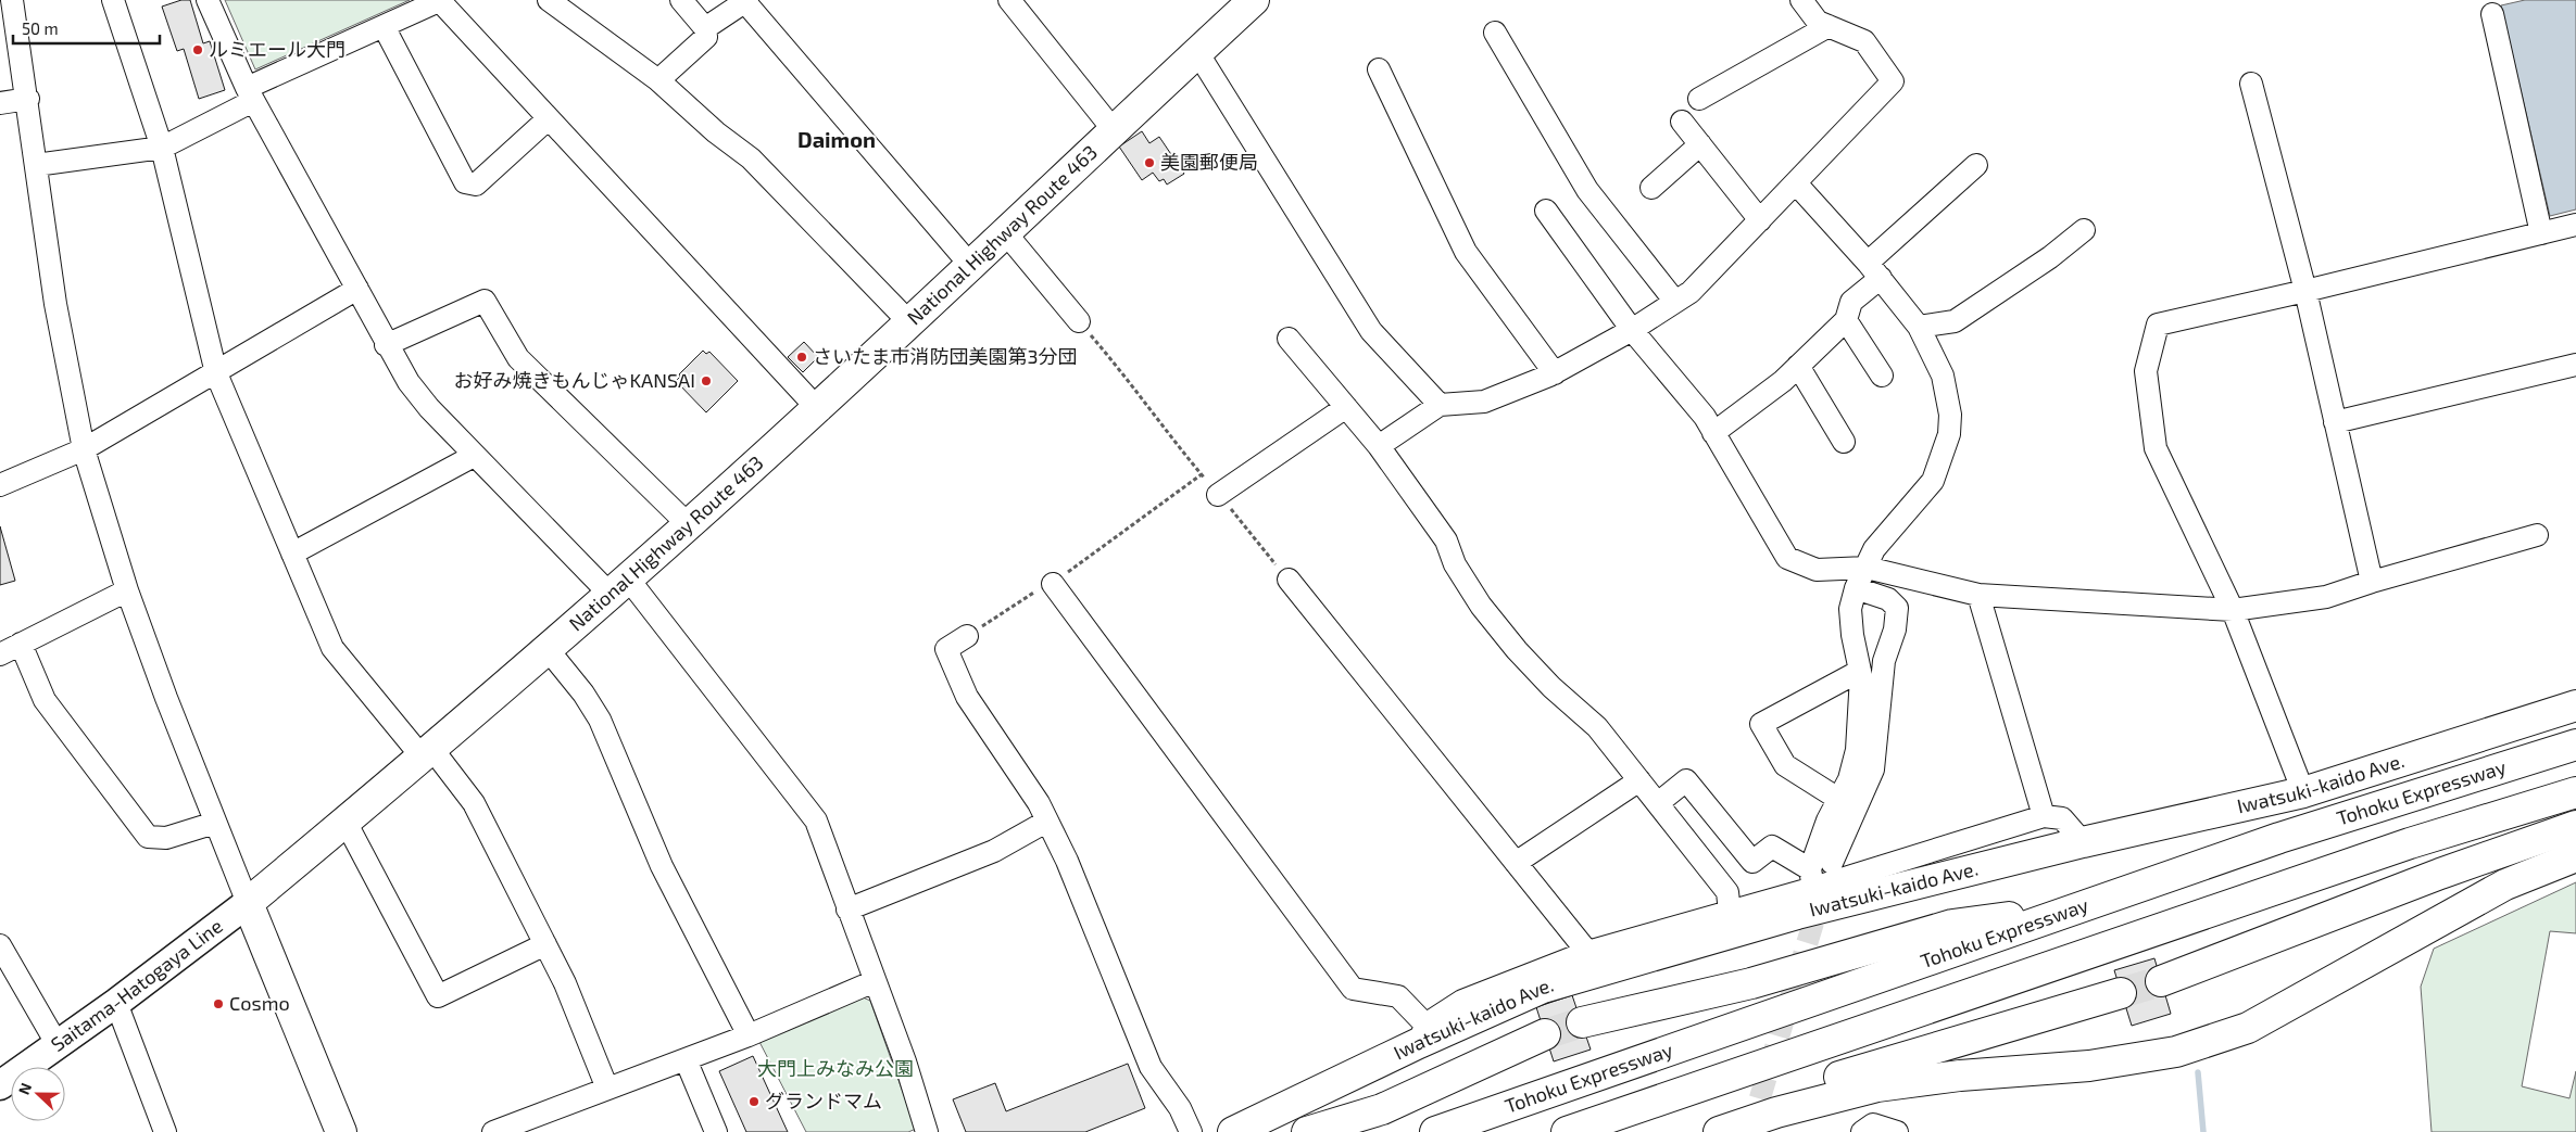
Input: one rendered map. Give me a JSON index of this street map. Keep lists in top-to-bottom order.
{
  "streets": {
    "highway": ["National Highway Route 463", "Iwatsuki-kaido Ave.", "Tohoku Expressway"],
    "main road": ["Saitama-Hatogaya Line"]
  },
  "crossings": [
    ["National Highway Route 463", "Saitama-Hatogaya Line"]
  ],
  "districts": ["Daimon"],
  "parks": ["大門上みなみ公園"],
  "places": [
    "ルミエール大門",
    "美園郵便局",
    "さいたま市消防団美園第3分団",
    "お好み焼きもんじゃKANSAI",
    "Cosmo",
    "グランドマム"
  ],
  "scale_bar": "50 m",
  "north": "left"
}
